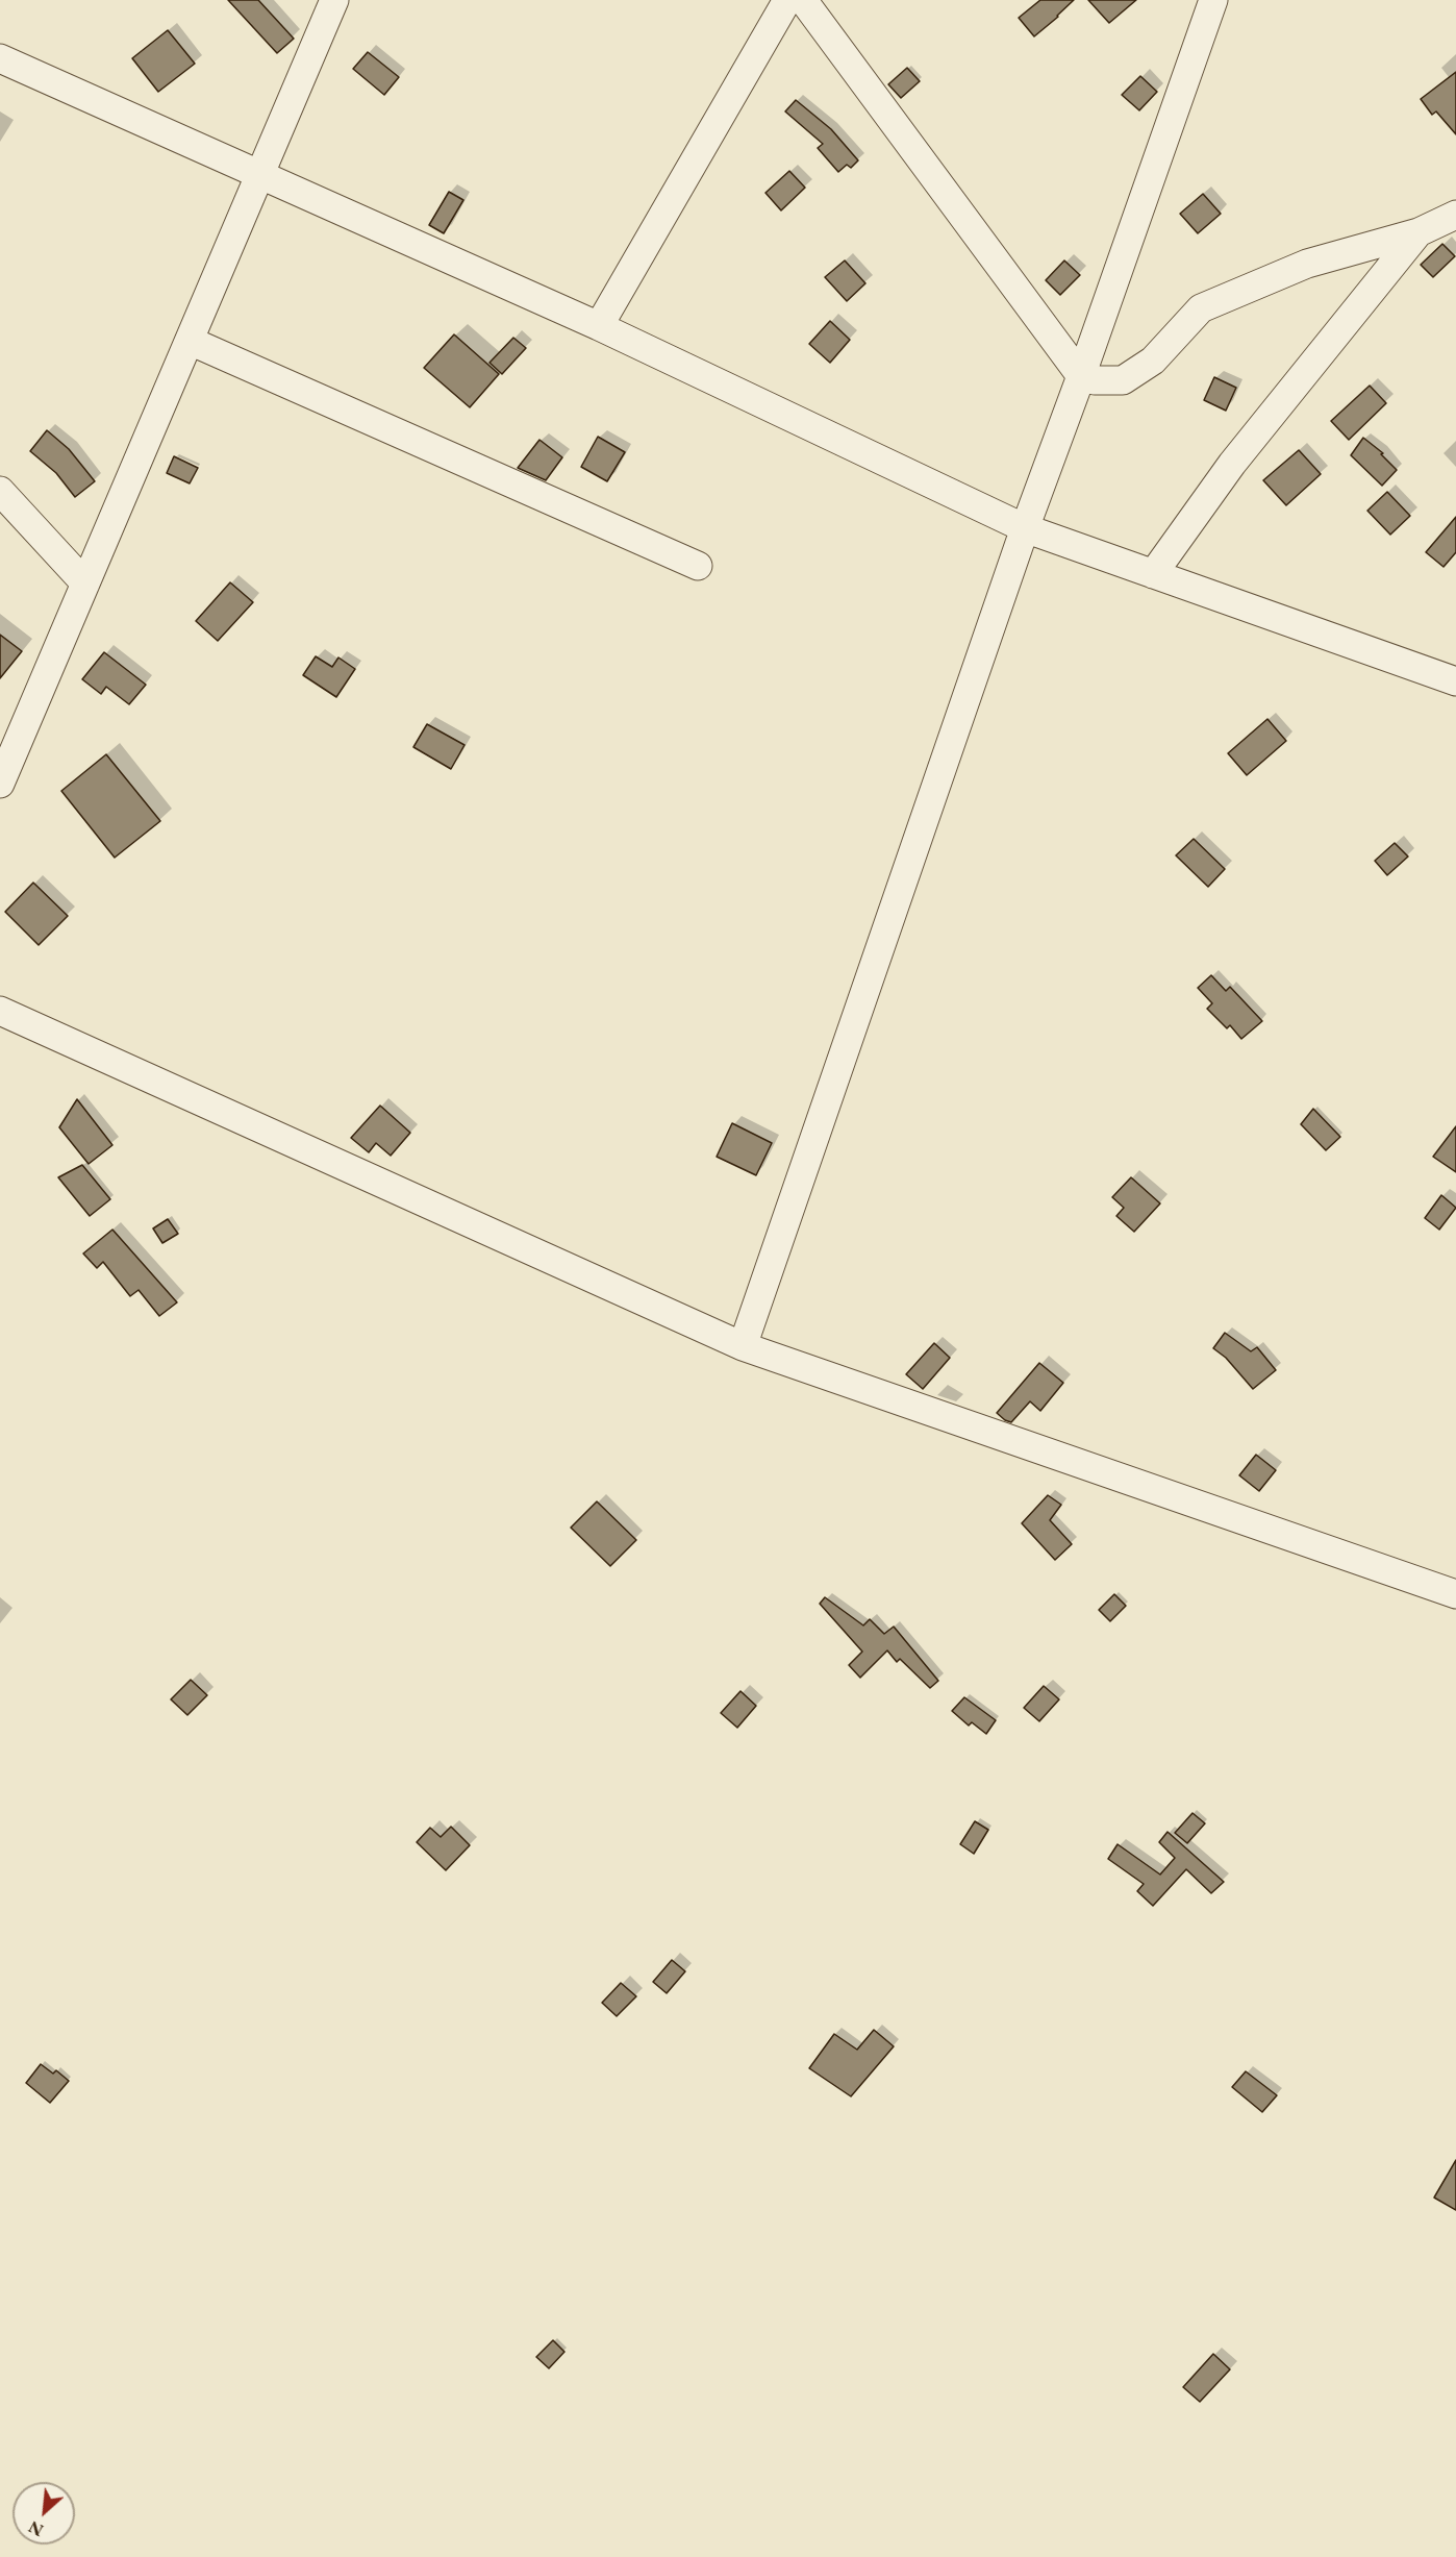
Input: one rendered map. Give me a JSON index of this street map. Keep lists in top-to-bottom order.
{
  "north": "bottom left"
}
